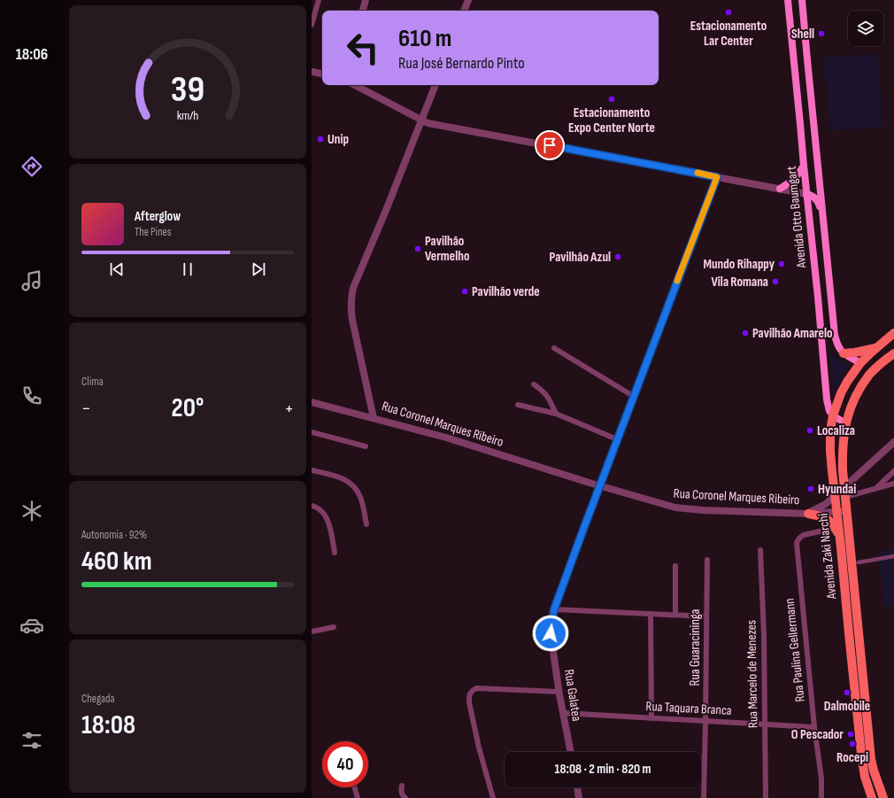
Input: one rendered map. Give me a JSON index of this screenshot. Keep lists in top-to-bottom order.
{
  "streets": {
    "main road": ["Avenida Otto Baumgart", "Avenida Zaki Narchi"],
    "street": [
      "Rua Coronel Marques Ribeiro",
      "Rua Guaracininga",
      "Rua Paulina Gellermann",
      "Rua Marcelo de Menezes",
      "Rua Galatea",
      "Rua Taquara Branca"
    ]
  },
  "crossings": [
    ["Avenida Otto Baumgart", "Avenida Zaki Narchi"],
    ["Rua Coronel Marques Ribeiro", "Avenida Zaki Narchi"],
    ["Rua Coronel Marques Ribeiro", "Rua Galatea"],
    ["Avenida Zaki Narchi", "Rua Paulina Gellermann"],
    ["Rua Guaracininga", "Rua Taquara Branca"],
    ["Rua Paulina Gellermann", "Rua Taquara Branca"],
    ["Rua Marcelo de Menezes", "Rua Taquara Branca"],
    ["Rua Galatea", "Rua Taquara Branca"]
  ],
  "places": [
    "Estacionamento Lar Center",
    "Shell",
    "Estacionamento Expo Center Norte",
    "Unip",
    "Pavilhão Vermelho",
    "Pavilhão Azul",
    "Mundo Rihappy",
    "Vila Romana",
    "Pavilhão verde",
    "Pavilhão Amarelo",
    "Localiza",
    "Hyundai",
    "Dalmobile",
    "O Pescador",
    "Rocepi"
  ],
  "page": {
    "tabs": "18:06",
    "turn": ["610 m", "Rua José Bernardo Pinto"],
    "song": ["Afterglow", "The Pines"],
    "tile": [
      "Clima",
      ["Autonomia · 92%", "460 km"],
      ["Chegada", "18:08"]
    ],
    "heat": ["−", "20°", "+"],
    "limit": "40",
    "trip": "18:08 · 2 min · 820 m",
    "gauge": ["39", "km/h"]
  }
}
